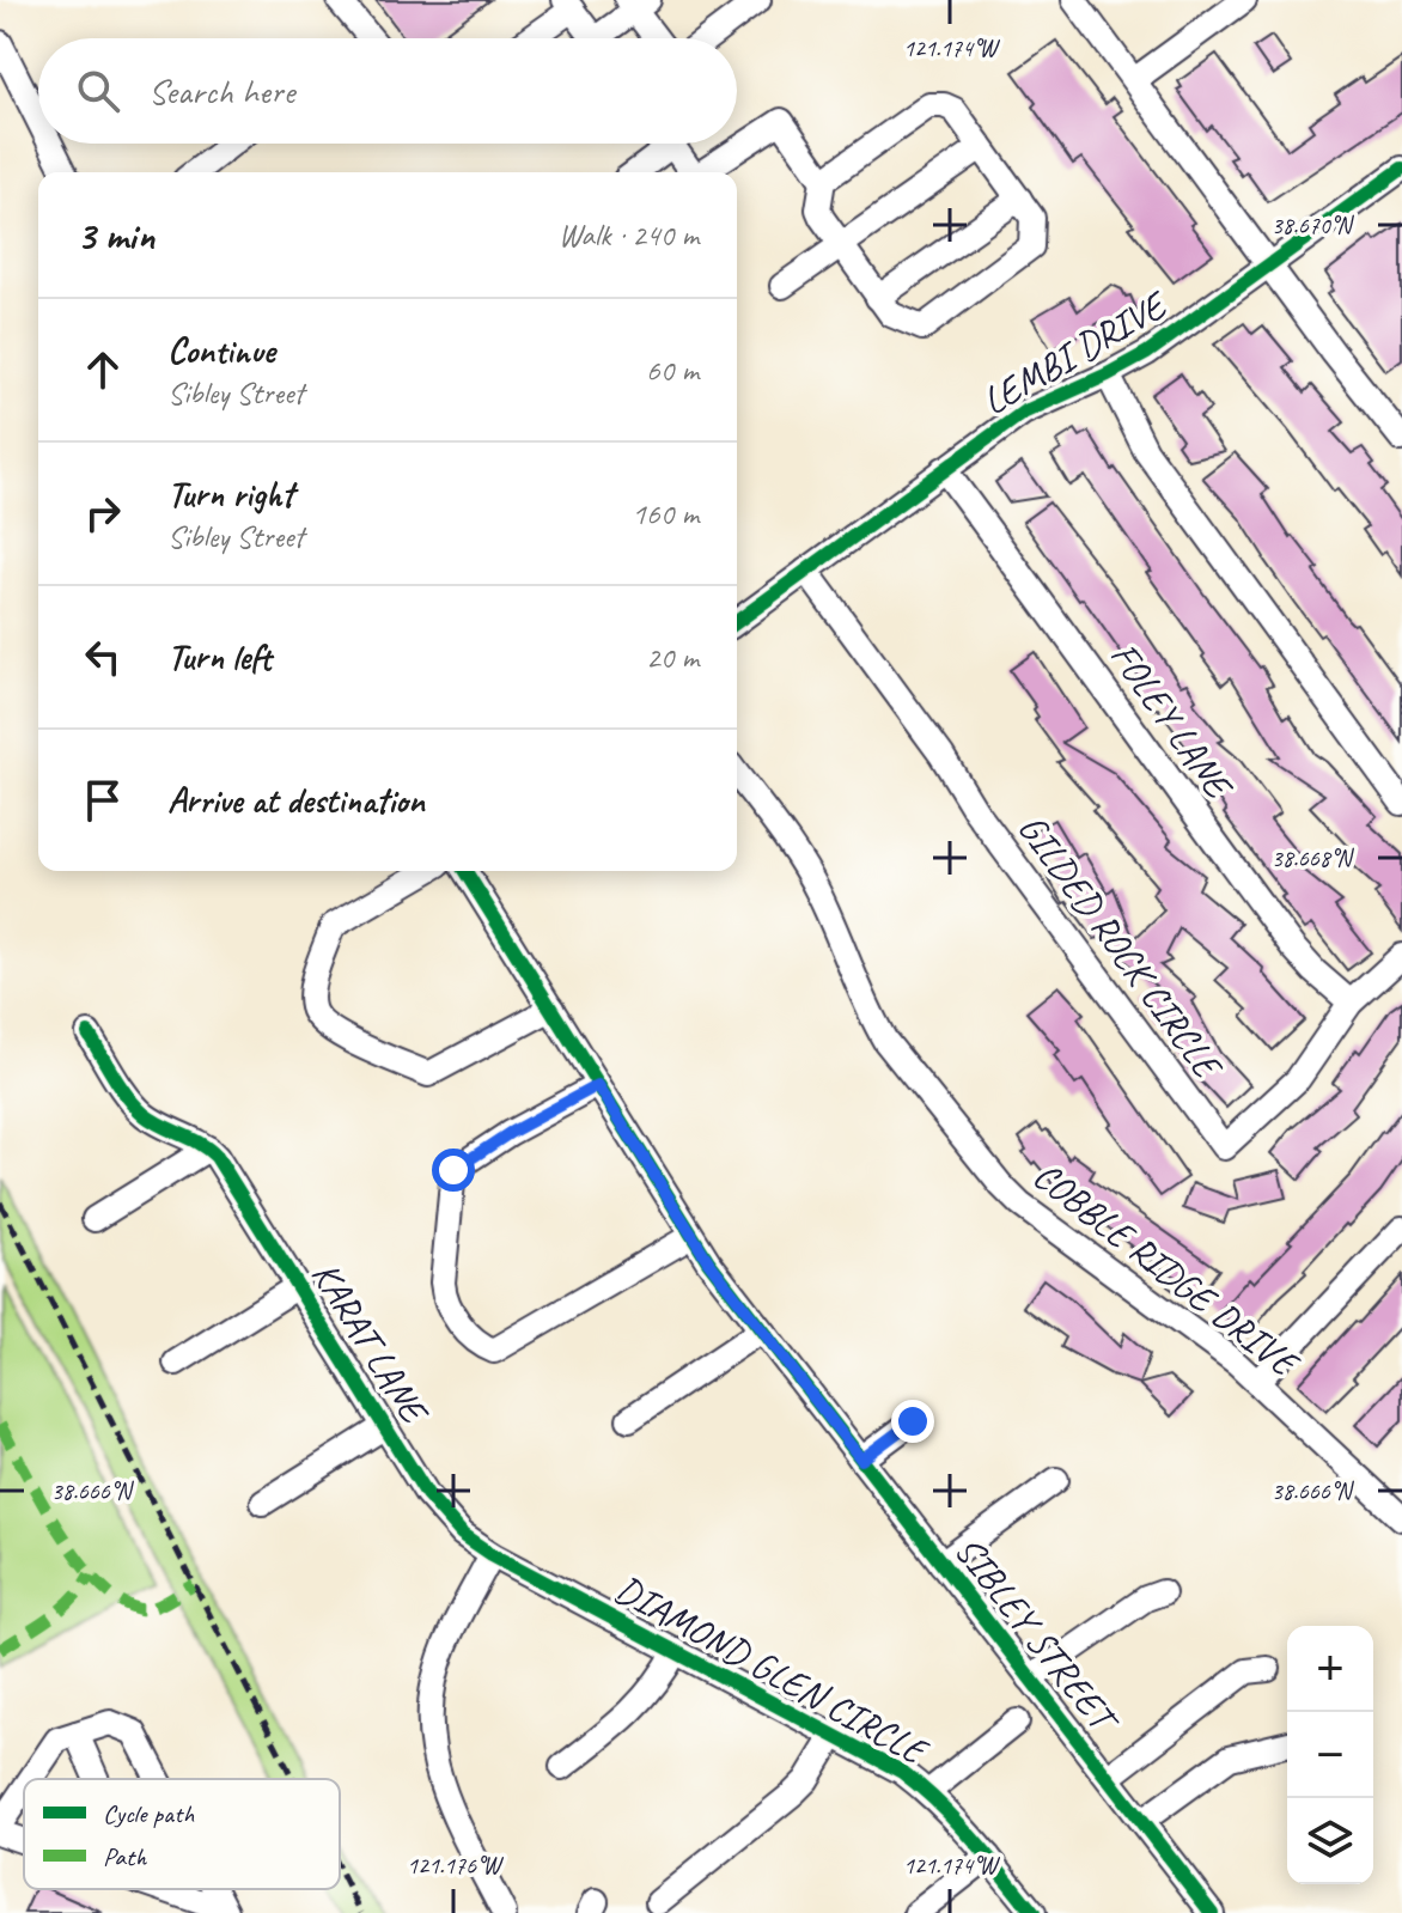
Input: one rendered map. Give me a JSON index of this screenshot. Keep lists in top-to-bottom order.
{
  "streets": {
    "street": [
      "LEMBI DRIVE",
      "FOLEY LANE",
      "GILDED ROCK CIRCLE",
      "COBBLE RIDGE DRIVE",
      "KARAT LANE",
      "SIBLEY STREET",
      "DIAMOND GLEN CIRCLE"
    ]
  },
  "crossings": [
    ["LEMBI DRIVE", "FOLEY LANE"],
    ["LEMBI DRIVE", "GILDED ROCK CIRCLE"],
    ["FOLEY LANE", "GILDED ROCK CIRCLE"],
    ["KARAT LANE", "DIAMOND GLEN CIRCLE"]
  ],
  "legend": ["Cycle path", "Path"],
  "page": {
    "search": "Search here",
    "heading": ["3 min", "Walk · 240 m"],
    "list": [
      ["Continue", "Sibley Street", "60 m"],
      ["Turn right", "Sibley Street", "160 m"],
      ["Turn left", "20 m"],
      "Arrive at destination"
    ],
    "map_buttons": ["+", "−"]
  },
  "coordinates": [
    "121.174°W",
    "38.670°N",
    "38.668°N",
    "38.666°N",
    "121.176°W"
  ]
}
